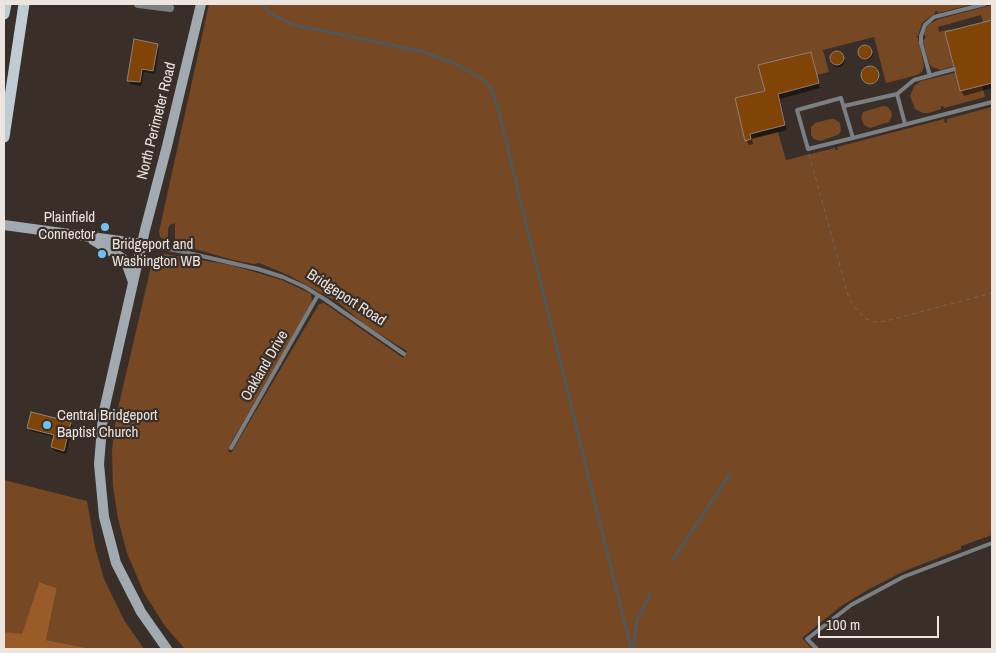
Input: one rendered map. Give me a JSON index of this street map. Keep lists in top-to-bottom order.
{
  "streets": {
    "street": ["North Perimeter Road", "Bridgeport Road"],
    "lane": ["Oakland Drive"]
  },
  "crossings": [
    ["North Perimeter Road", "Bridgeport Road"],
    ["Bridgeport Road", "Oakland Drive"]
  ],
  "places": ["Plainfield Connector", "Bridgeport and Washington WB", "Central Bridgeport Baptist Church"],
  "scale_bar": "100 m"
}
